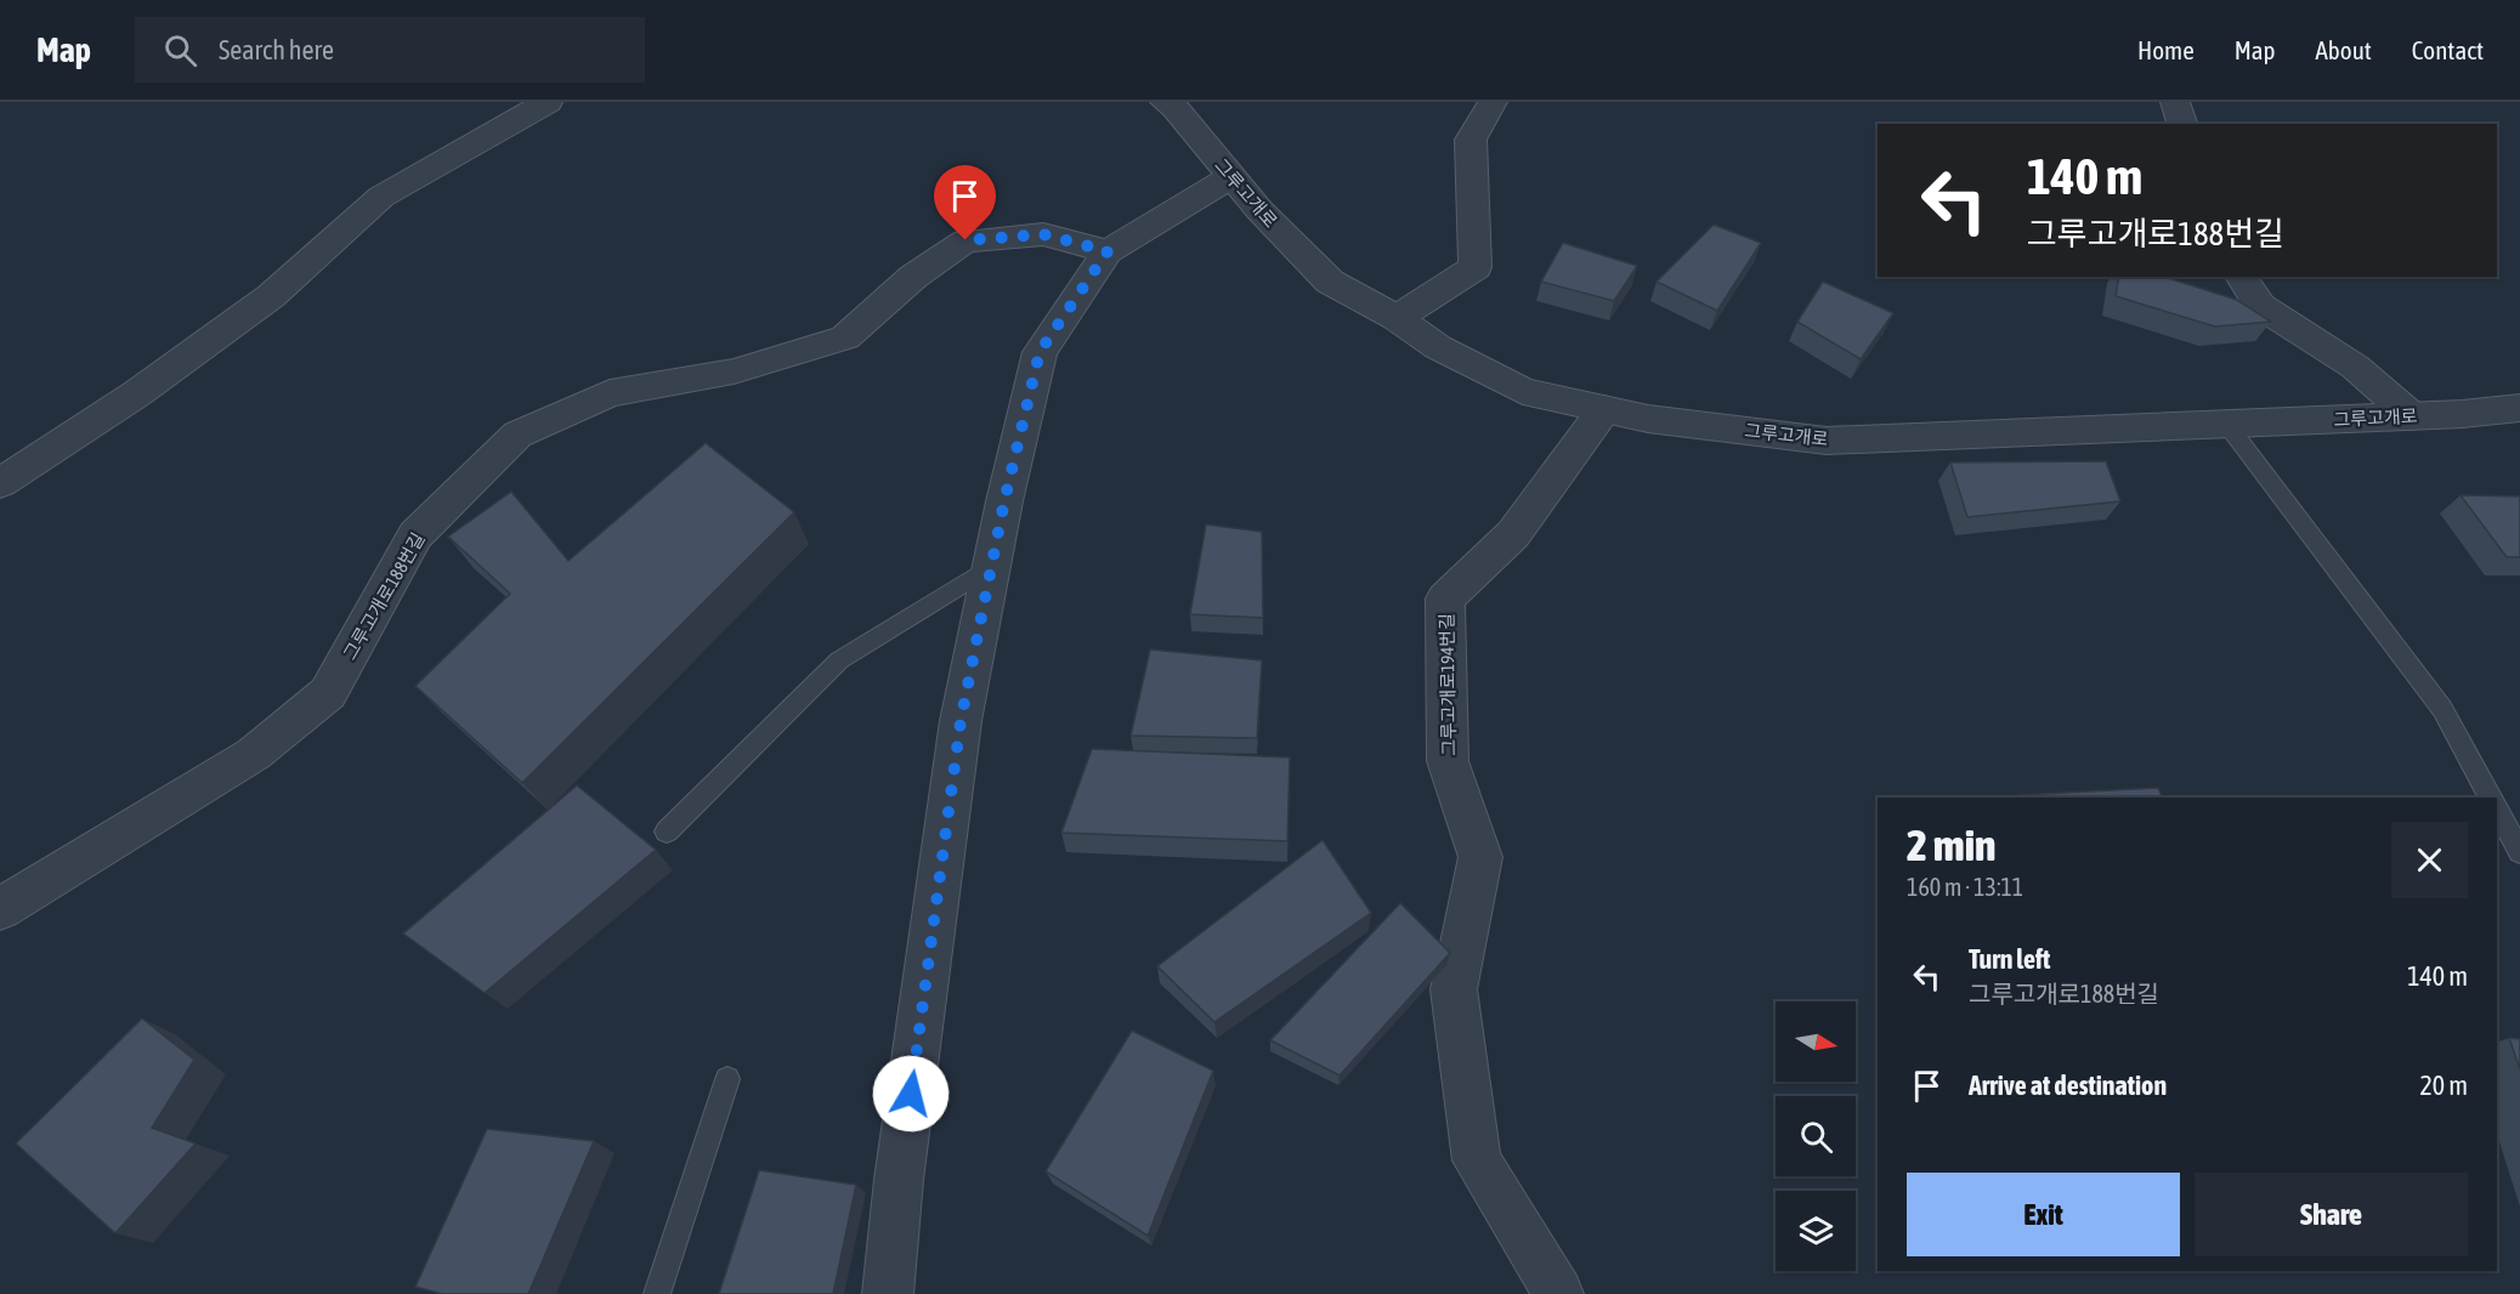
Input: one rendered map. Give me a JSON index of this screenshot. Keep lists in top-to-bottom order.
{
  "streets": {
    "street": ["그루고개로", "그루고개로188번길", "그루고개로194번길"]
  },
  "crossings": [
    ["그루고개로", "그루고개로194번길"]
  ],
  "north": "right",
  "page": {
    "header": "Map",
    "search": "Search here",
    "nav": [
      "Home",
      "Map",
      "About",
      "Contact"
    ],
    "turn": ["140 m", "그루고개로188번길"],
    "heading": ["2 min", "160 m · 13:11"],
    "list": [
      {
        "name": "Turn left",
        "note": "그루고개로188번길",
        "value": "140 m"
      },
      {
        "name": "Arrive at destination",
        "value": "20 m"
      }
    ],
    "buttons": ["Exit", "Share"]
  }
}
